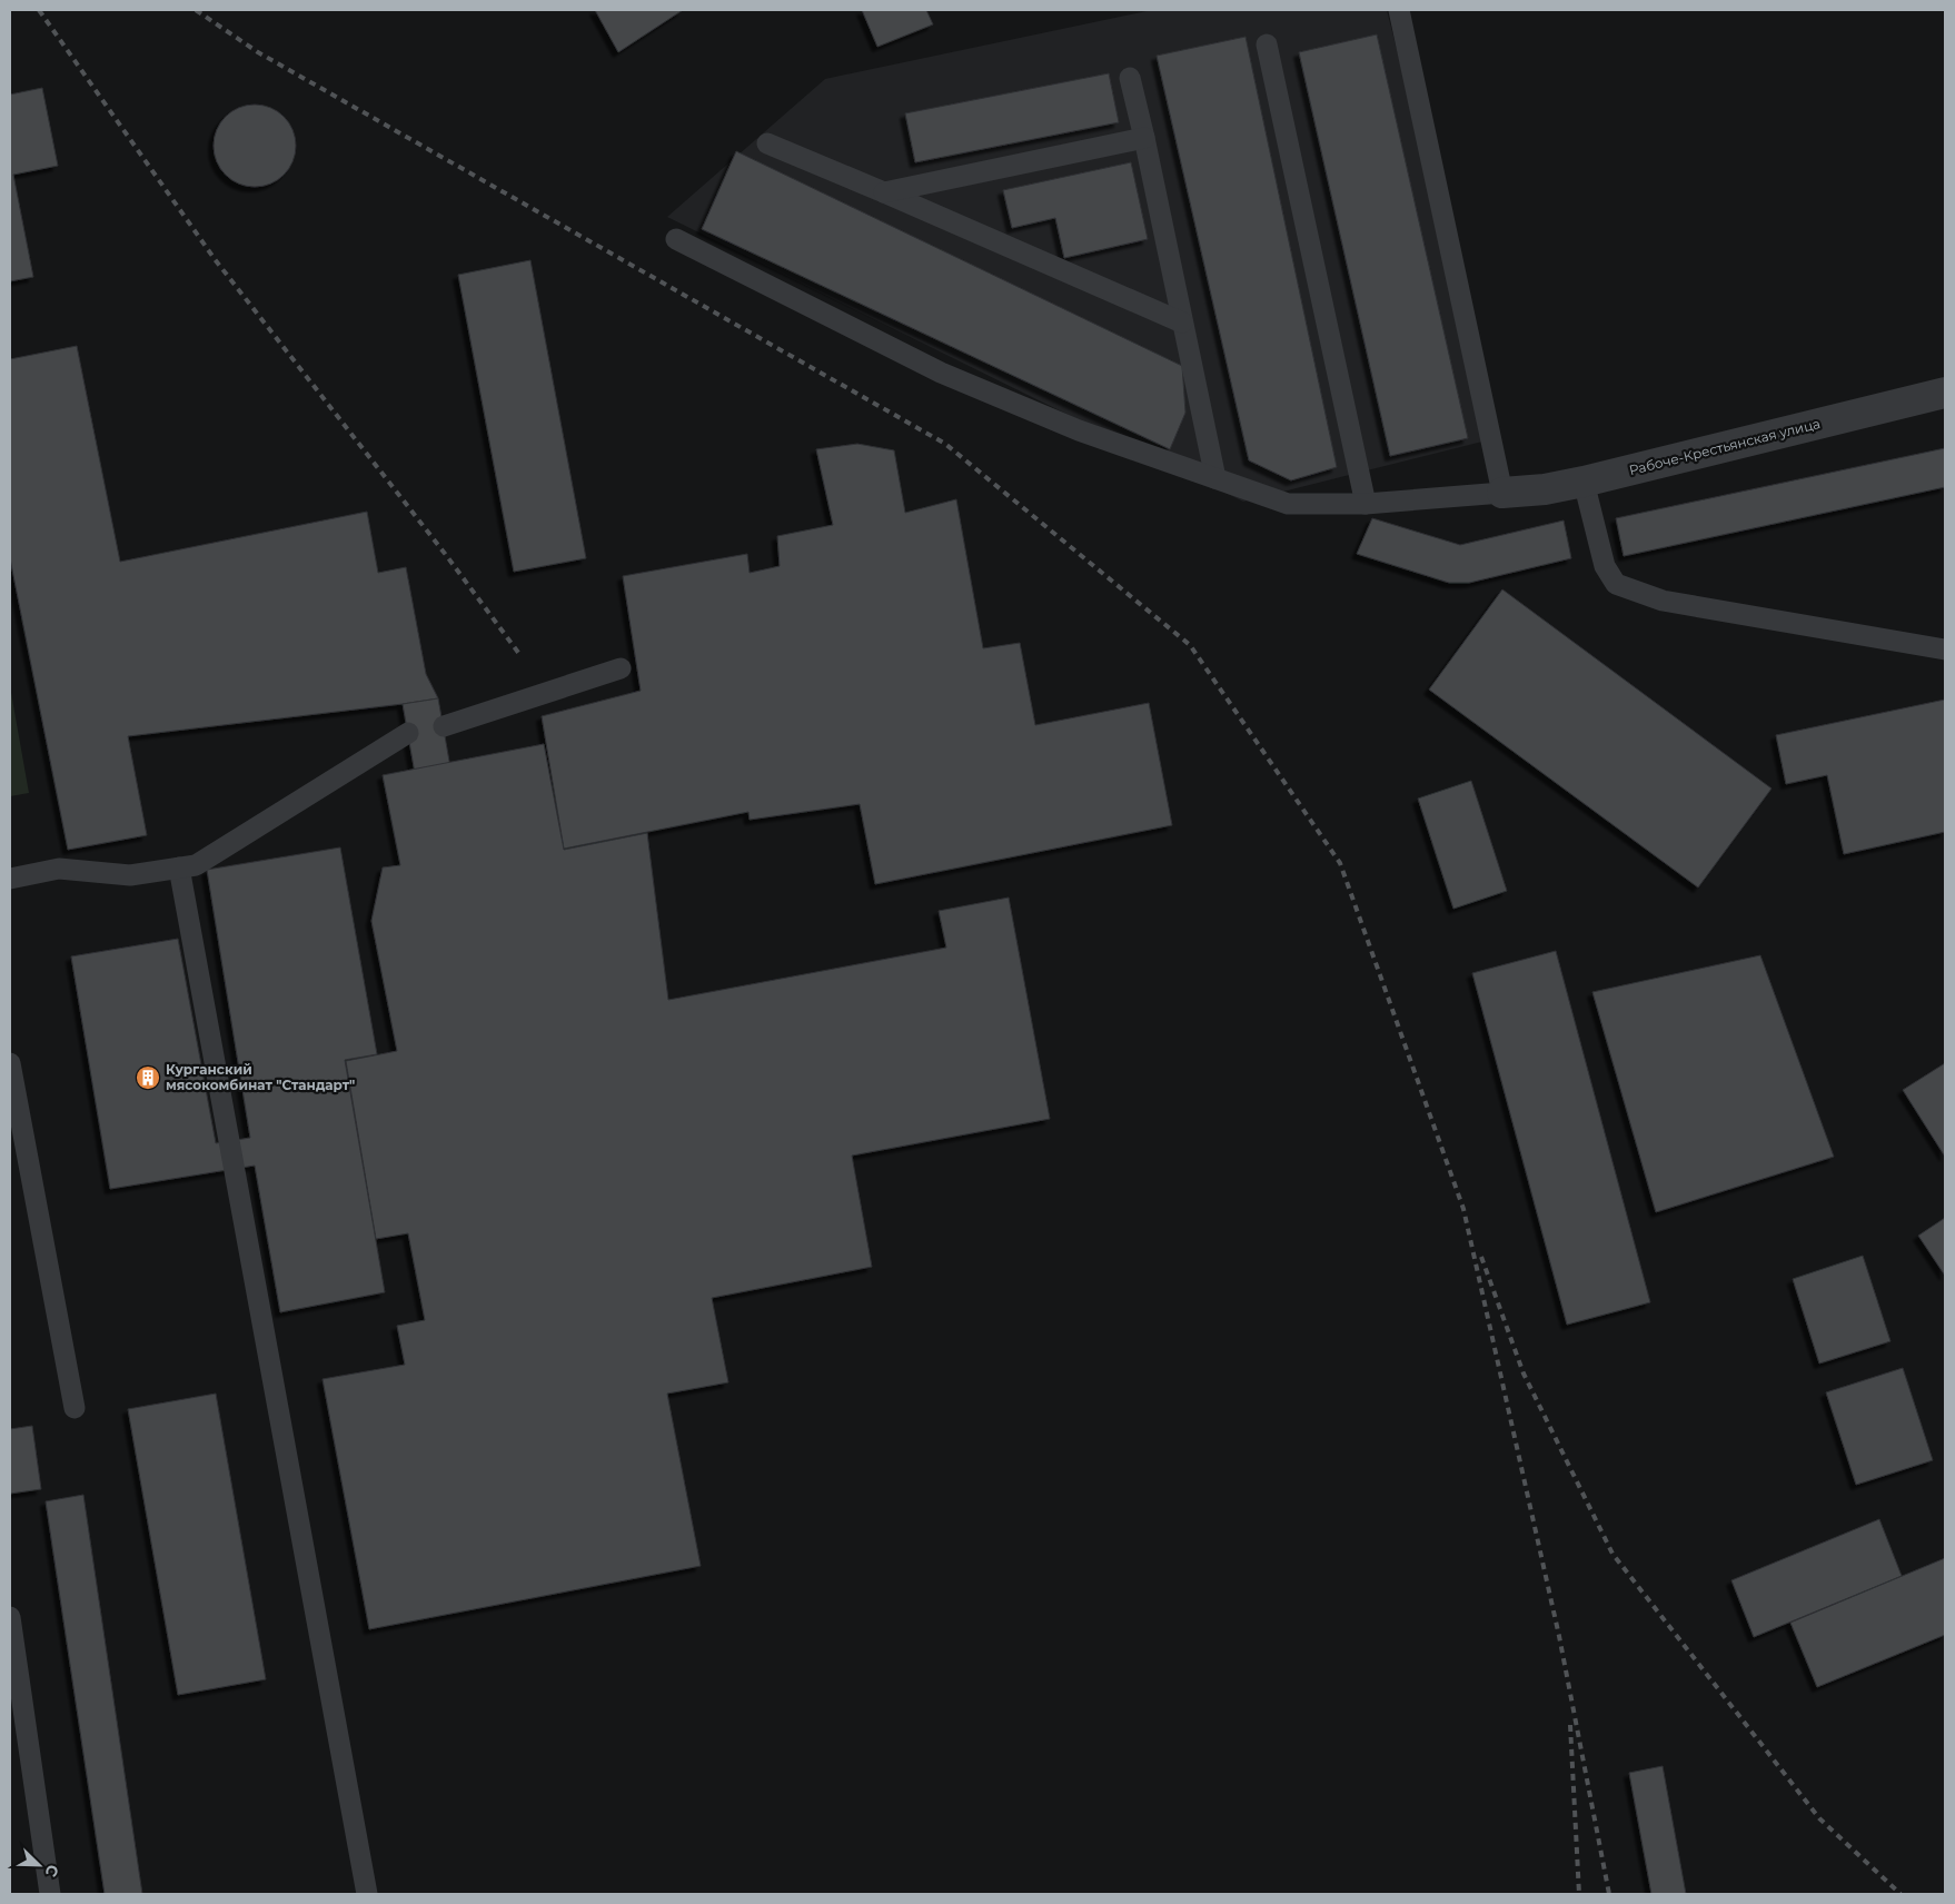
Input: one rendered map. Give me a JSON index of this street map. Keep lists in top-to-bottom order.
{
  "streets": {
    "street": ["Рабоче-Крестьянская улица"]
  },
  "places": {
    "building": ["Курганский мясокомбинат \"Стандарт\""]
  },
  "north": "bottom right"
}
